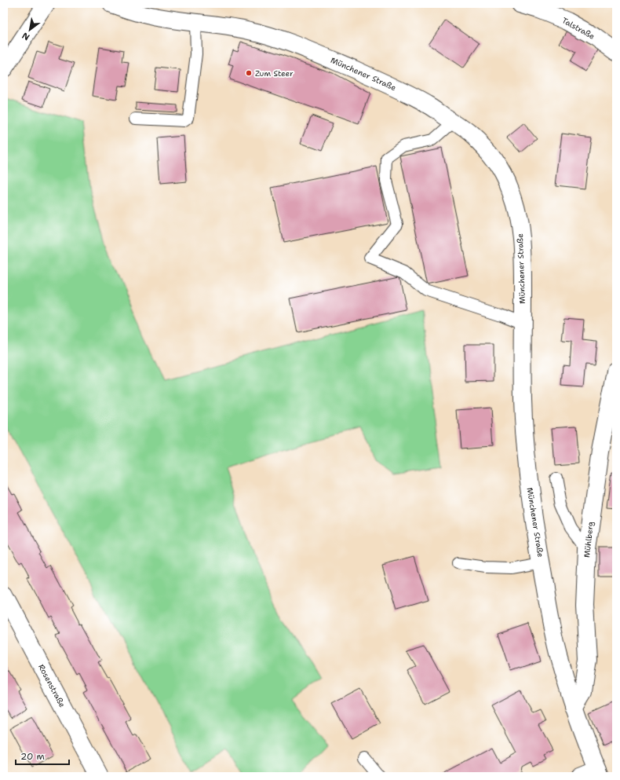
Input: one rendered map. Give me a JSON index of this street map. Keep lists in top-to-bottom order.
{
  "streets": {
    "street": [
      "Talstraße",
      "Münchener Straße",
      "Mühlberg",
      "Rosenstraße"
    ]
  },
  "crossings": [
    ["Münchener Straße", "Mühlberg"]
  ],
  "places": ["Zum Steer"],
  "scale_bar": "20 m",
  "north": "bottom left"
}
